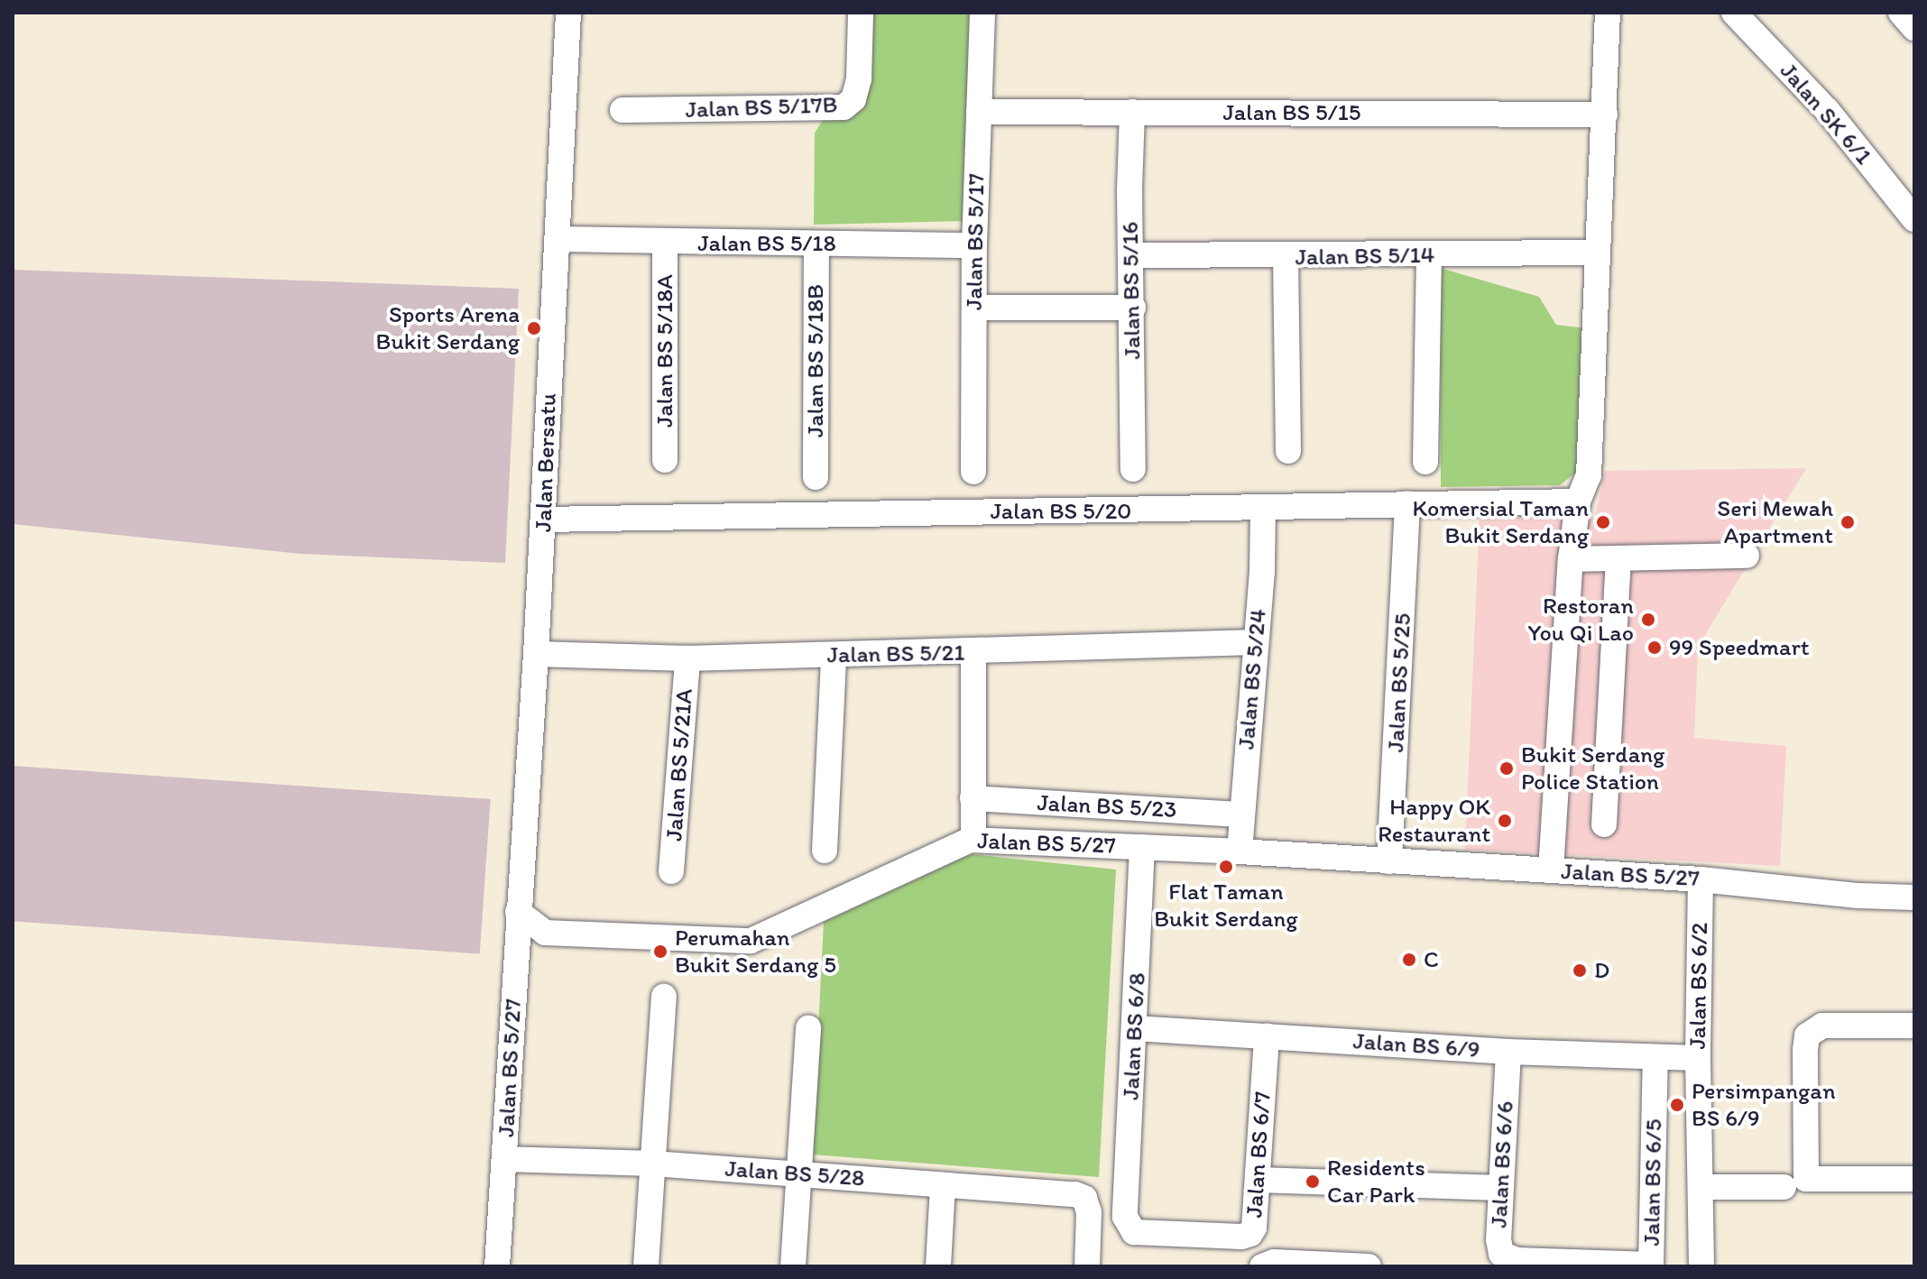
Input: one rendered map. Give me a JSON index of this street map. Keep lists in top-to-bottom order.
{
  "streets": {
    "street": [
      "Jalan BS 5/17B",
      "Jalan BS 5/15",
      "Jalan SK 6/1",
      "Jalan BS 5/17",
      "Jalan BS 5/18",
      "Jalan BS 5/14",
      "Jalan BS 5/16",
      "Jalan BS 5/18A",
      "Jalan BS 5/18B",
      "Jalan Bersatu",
      "Jalan BS 5/20",
      "Jalan BS 5/21",
      "Jalan BS 5/24",
      "Jalan BS 5/25",
      "Jalan BS 5/21A",
      "Jalan BS 5/23",
      "Jalan BS 5/27",
      "Jalan BS 6/2",
      "Jalan BS 6/8",
      "Jalan BS 6/9",
      "Jalan BS 6/7",
      "Jalan BS 6/6",
      "Jalan BS 5/28",
      "Jalan BS 6/5"
    ]
  },
  "crossings": [
    ["Jalan BS 5/15", "Jalan BS 5/17"],
    ["Jalan BS 5/15", "Jalan BS 5/16"],
    ["Jalan BS 5/17", "Jalan BS 5/18"],
    ["Jalan BS 5/18", "Jalan BS 5/18A"],
    ["Jalan BS 5/18", "Jalan BS 5/18B"],
    ["Jalan BS 5/18", "Jalan Bersatu"],
    ["Jalan BS 5/14", "Jalan BS 5/16"],
    ["Jalan Bersatu", "Jalan BS 5/20"],
    ["Jalan Bersatu", "Jalan BS 5/21"],
    ["Jalan Bersatu", "Jalan BS 5/27"],
    ["Jalan BS 5/20", "Jalan BS 5/24"],
    ["Jalan BS 5/20", "Jalan BS 5/25"],
    ["Jalan BS 5/21", "Jalan BS 5/24"],
    ["Jalan BS 5/21", "Jalan BS 5/21A"],
    ["Jalan BS 5/24", "Jalan BS 5/23"],
    ["Jalan BS 5/24", "Jalan BS 5/27"],
    ["Jalan BS 5/25", "Jalan BS 5/27"],
    ["Jalan BS 5/27", "Jalan BS 6/2"],
    ["Jalan BS 5/27", "Jalan BS 6/8"],
    ["Jalan BS 5/27", "Jalan BS 5/28"],
    ["Jalan BS 6/2", "Jalan BS 6/9"],
    ["Jalan BS 6/8", "Jalan BS 6/9"],
    ["Jalan BS 6/8", "Jalan BS 6/7"],
    ["Jalan BS 6/9", "Jalan BS 6/7"],
    ["Jalan BS 6/9", "Jalan BS 6/6"],
    ["Jalan BS 6/9", "Jalan BS 6/5"],
    ["Jalan BS 6/6", "Jalan BS 6/5"]
  ],
  "places": [
    "Sports Arena Bukit Serdang",
    "Komersial Taman Bukit Serdang",
    "Seri Mewah Apartment",
    "Restoran You Qi Lao",
    "99 Speedmart",
    "Bukit Serdang Police Station",
    "Happy OK Restaurant",
    "Flat Taman Bukit Serdang",
    "Perumahan Bukit Serdang 5",
    "C",
    "D",
    "Persimpangan BS 6/9",
    "Residents Car Park"
  ]
}
